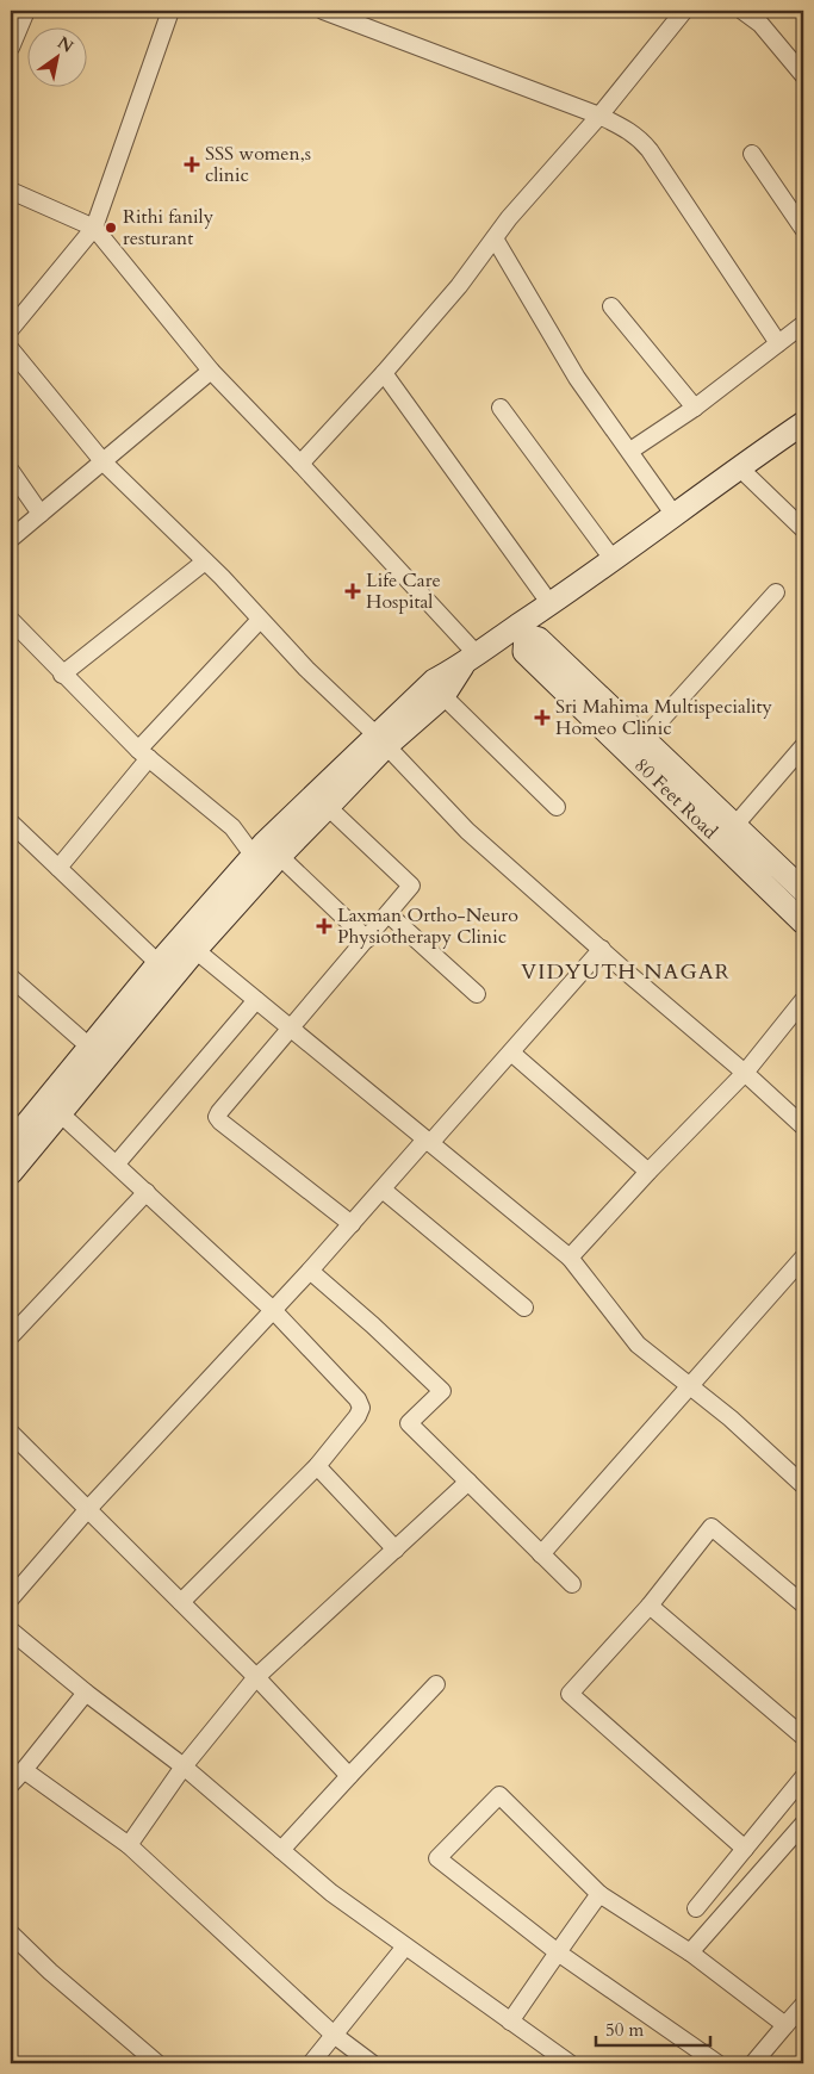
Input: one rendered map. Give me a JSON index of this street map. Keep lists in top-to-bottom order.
{
  "streets": {
    "street": ["80 Feet Road"]
  },
  "districts": ["VIDYUTH NAGAR"],
  "places": {
    "health": [
      "SSS women,s clinic",
      "Life Care Hospital",
      "Sri Mahima Multispeciality Homeo Clinic",
      "Laxman Ortho-Neuro Physiotherapy Clinic"
    ],
    "other": ["Rithi fanily resturant"]
  },
  "scale_bar": "50 m",
  "north": "top right"
}
